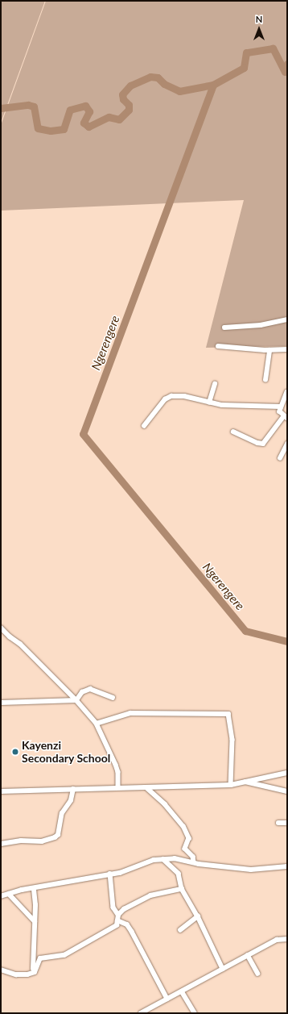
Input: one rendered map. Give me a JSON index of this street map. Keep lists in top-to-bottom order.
{
  "water": ["Ngerengere"],
  "places": ["Kayenzi Secondary School"],
  "north": "top"
}
